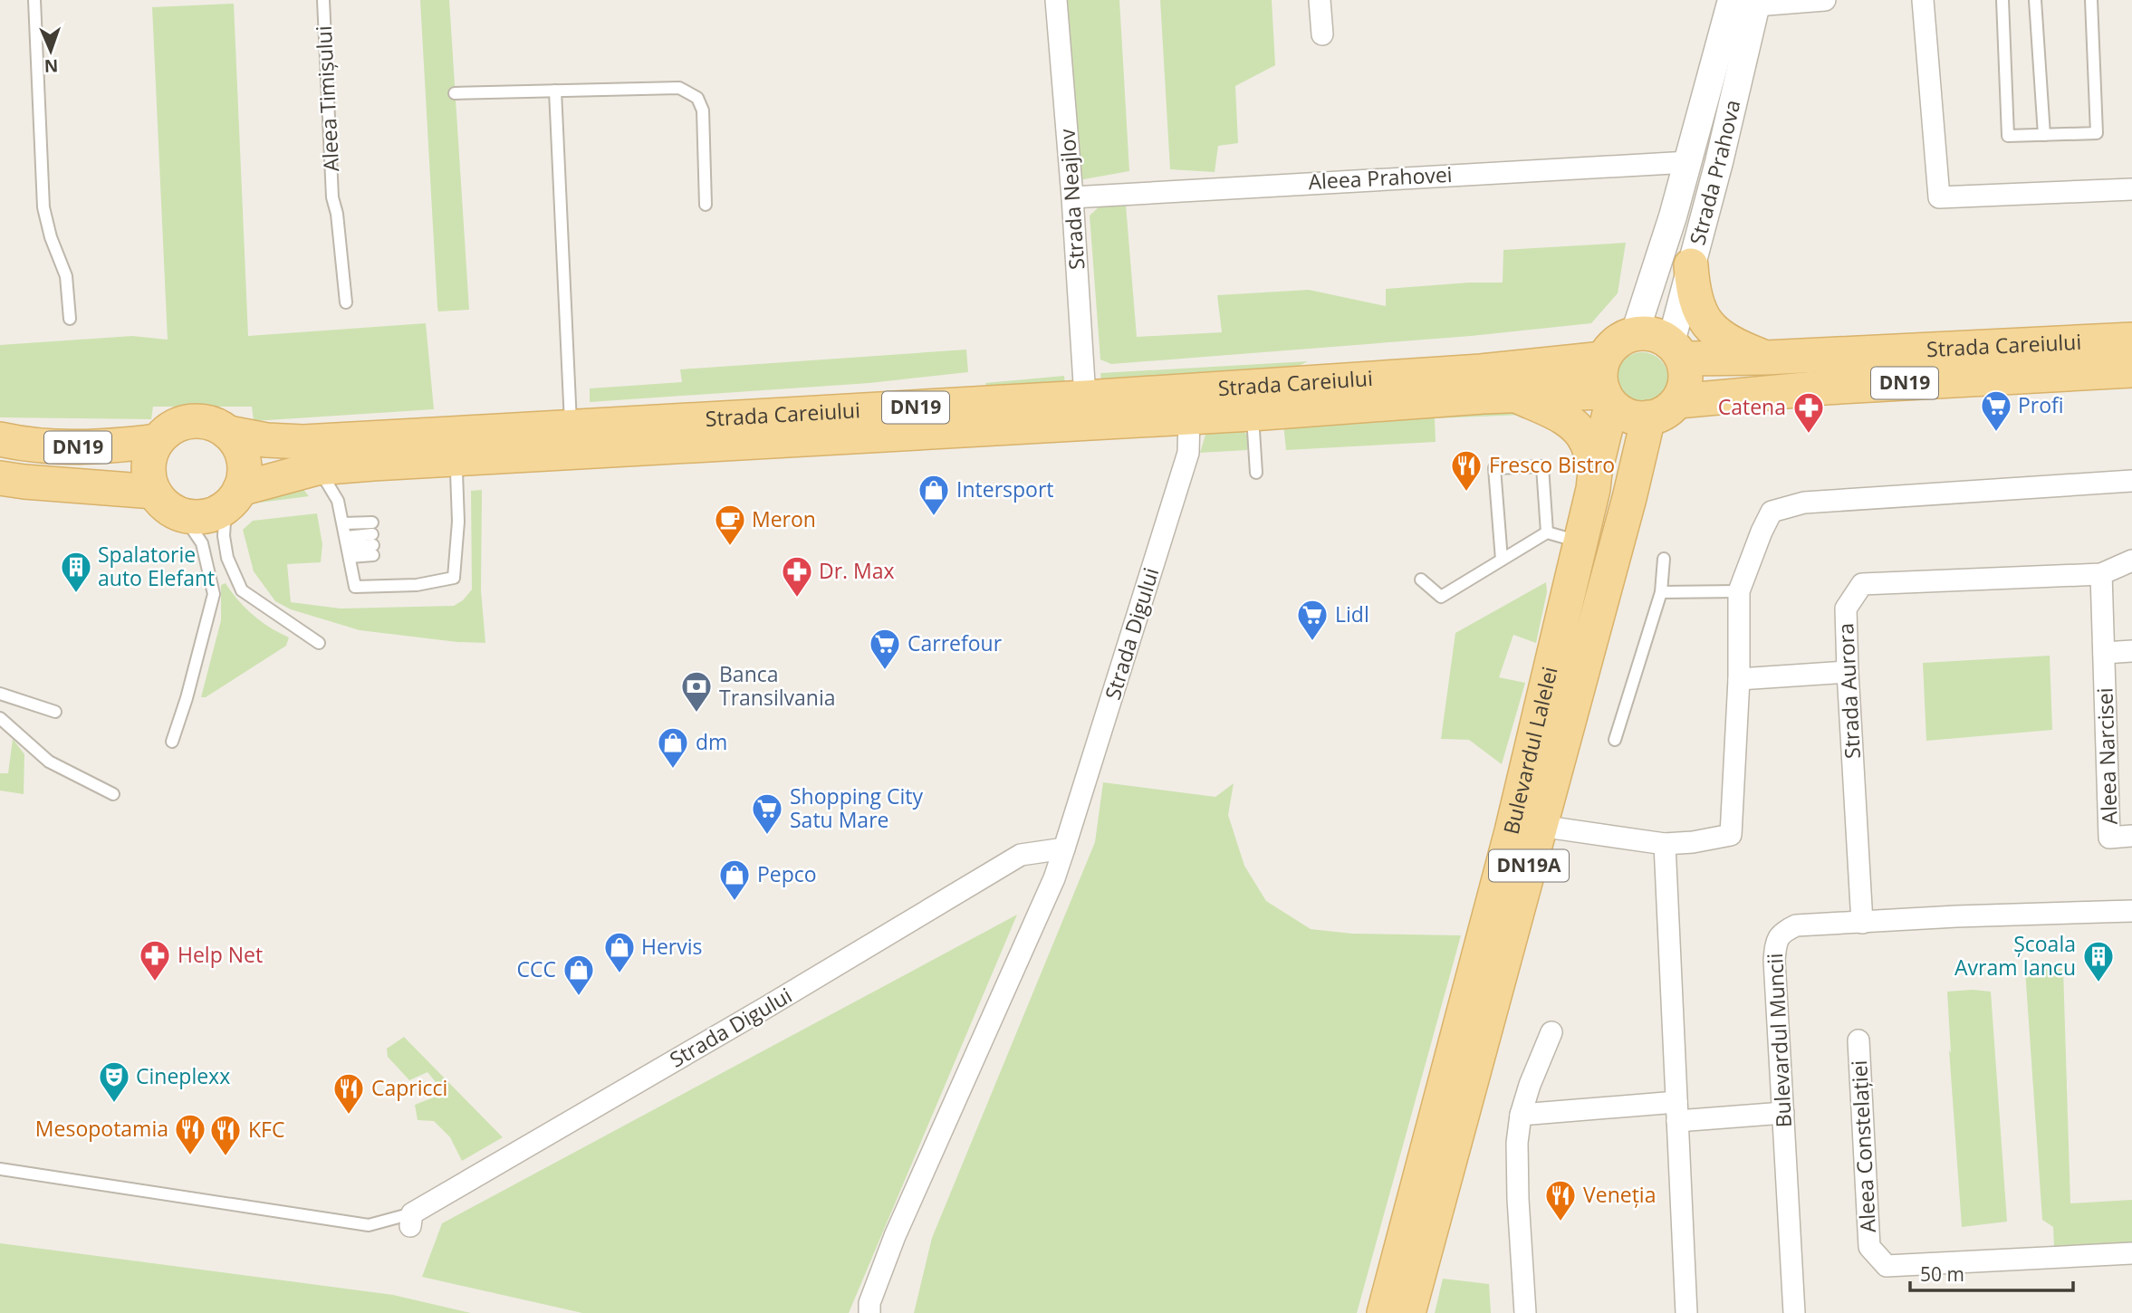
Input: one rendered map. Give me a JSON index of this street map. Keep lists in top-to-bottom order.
{
  "streets": {
    "main road": [
      "Strada Careiului",
      "DN19",
      "Bulevardul Lalelei",
      "DN19A"
    ],
    "street": [
      "Strada Prahova",
      "Aleea Prahovei",
      "Strada Neajlov",
      "Strada Digului",
      "Strada Aurora",
      "Aleea Narcisei",
      "Bulevardul Muncii",
      "Aleea Constelației"
    ],
    "lane": ["Aleea Timișului"]
  },
  "crossings": [
    ["Strada Prahova", "Aleea Prahovei"],
    ["Strada Prahova", "Strada Careiului"],
    ["Strada Prahova", "DN19"],
    ["Strada Prahova", "Bulevardul Lalelei"],
    ["Aleea Prahovei", "Strada Neajlov"],
    ["Strada Neajlov", "Strada Careiului"],
    ["Strada Careiului", "DN19"],
    ["Strada Careiului", "Strada Digului"],
    ["Strada Careiului", "Bulevardul Lalelei"],
    ["DN19", "Bulevardul Lalelei"],
    ["Strada Aurora", "Aleea Narcisei"],
    ["Strada Aurora", "Bulevardul Muncii"]
  ],
  "places": {
    "supermarket": [
      "Profi",
      "Lidl",
      "Carrefour",
      "Shopping City Satu Mare"
    ],
    "pharmacy": ["Catena", "Dr. Max", "Help Net"],
    "restaurant": [
      "Fresco Bistro",
      "Capricci",
      "Mesopotamia",
      "KFC",
      "Veneția"
    ],
    "shop": [
      "Intersport",
      "dm",
      "Pepco",
      "Hervis",
      "CCC"
    ],
    "cafe": ["Meron"],
    "building": ["Spalatorie auto Elefant", "Școala Avram Iancu"],
    "bank": ["Banca Transilvania"],
    "theatre": ["Cineplexx"]
  },
  "scale_bar": "50 m",
  "north": "bottom"
}
